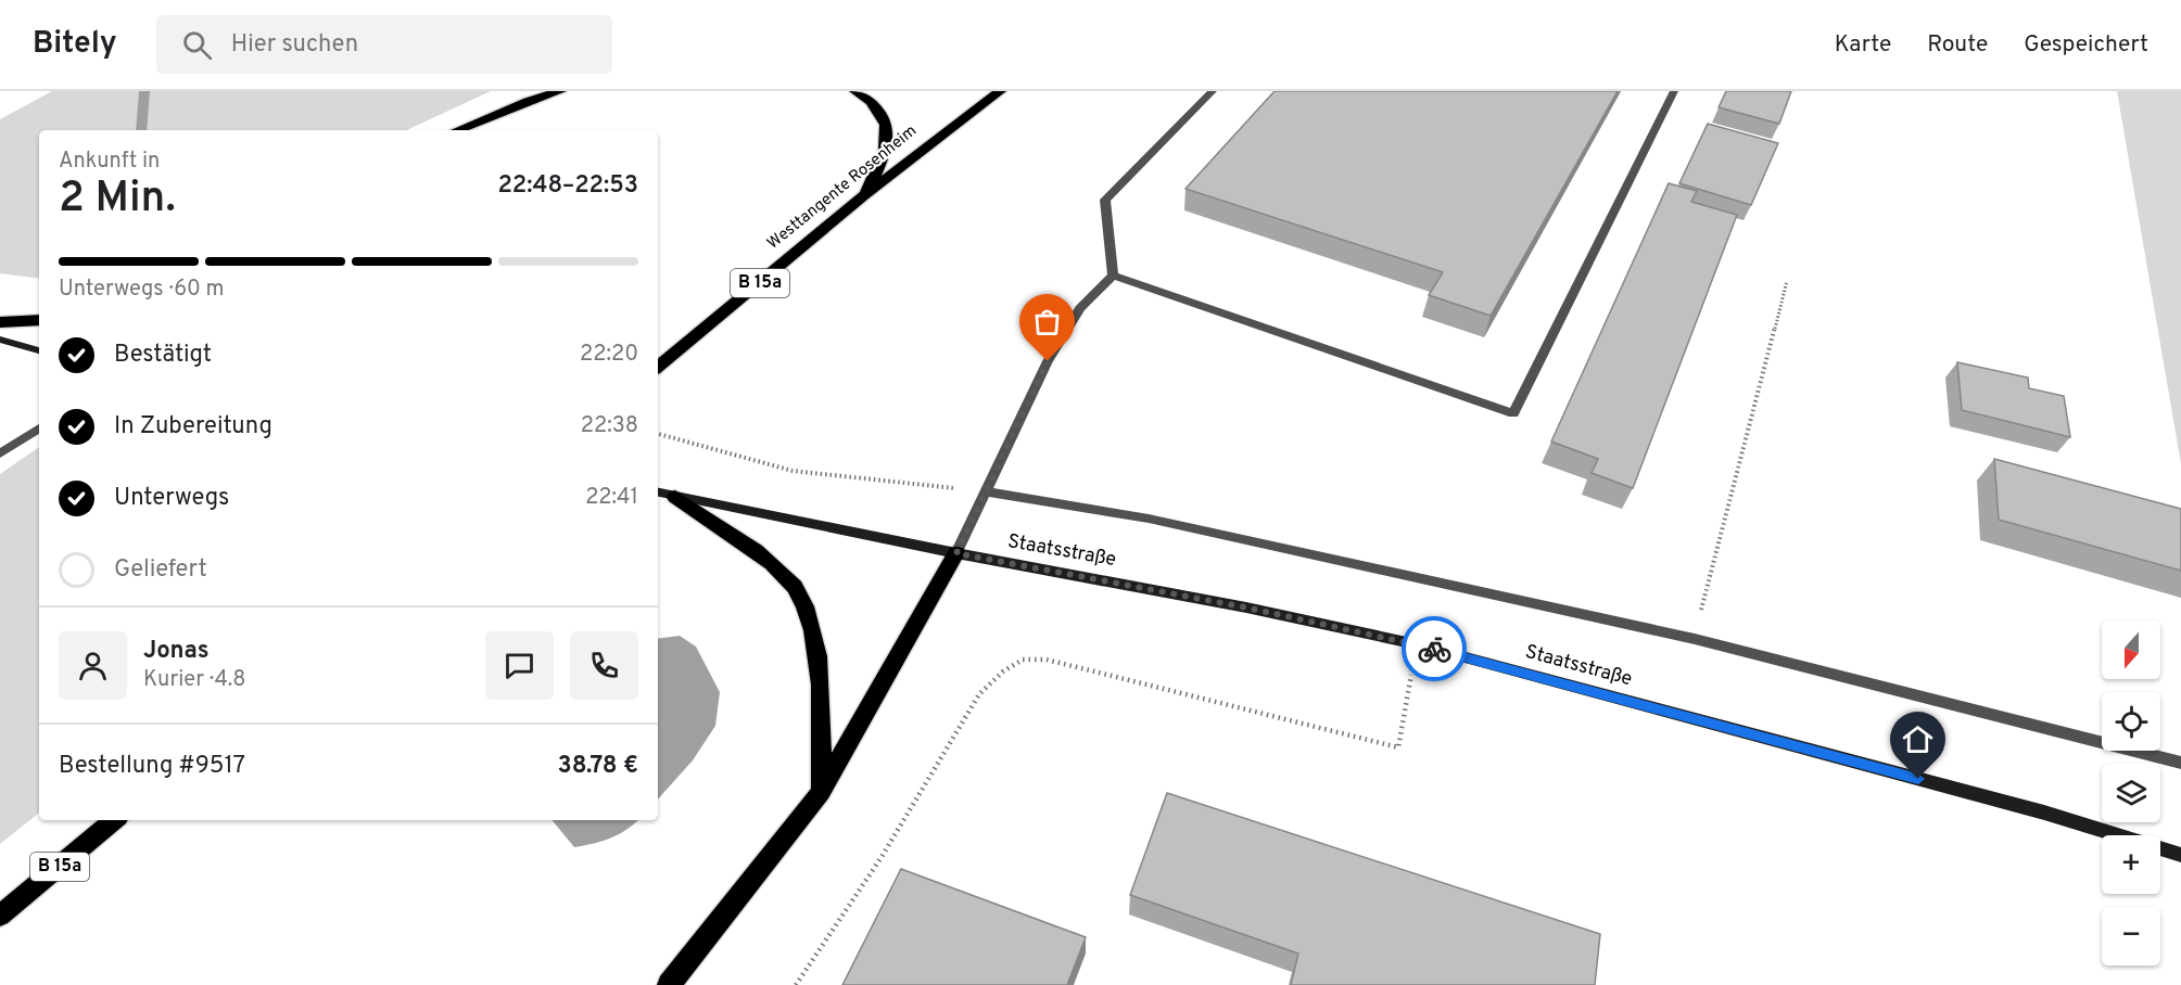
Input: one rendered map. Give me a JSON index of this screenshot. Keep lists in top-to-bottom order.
{
  "streets": {
    "highway": ["Westtangente Rosenheim", "B 15a"],
    "main road": ["Staatsstraße"]
  },
  "north": "bottom",
  "page": {
    "header": "Bitely",
    "search": "Hier suchen",
    "nav": ["Karte", "Route", "Gespeichert"],
    "heading": ["2 Min.", "Ankunft in", "22:48–22:53"],
    "panel": [
      "Jonas",
      "Kurier · 4.8",
      "Bestellung #9517",
      "38.78 €"
    ],
    "bar": "Unterwegs · 60 m",
    "list": [
      ["Bestätigt", "22:20"],
      ["In Zubereitung", "22:38"],
      ["Unterwegs", "22:41"],
      "Geliefert"
    ],
    "map_buttons": ["+", "−"]
  }
}
